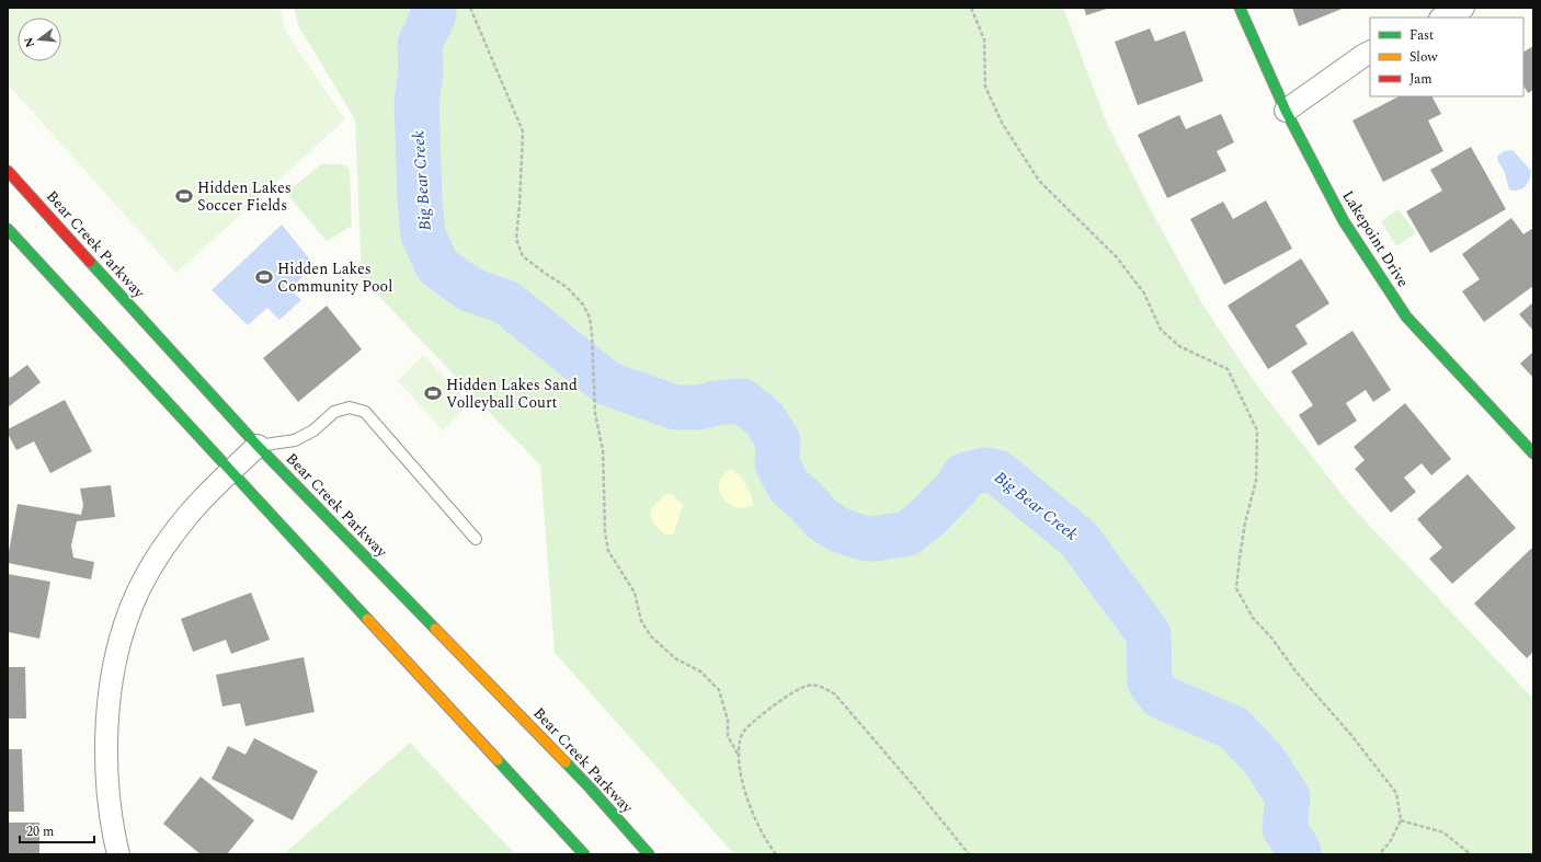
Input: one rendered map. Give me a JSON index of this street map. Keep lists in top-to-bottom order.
{
  "streets": {
    "main road": ["Lakepoint Drive", "Bear Creek Parkway"]
  },
  "water": ["Big Bear Creek"],
  "places": {
    "sports": ["Hidden Lakes Soccer Fields", "Hidden Lakes Community Pool", "Hidden Lakes Sand Volleyball Court"]
  },
  "legend": ["Fast", "Slow", "Jam"],
  "scale_bar": "20 m",
  "north": "left"
}
